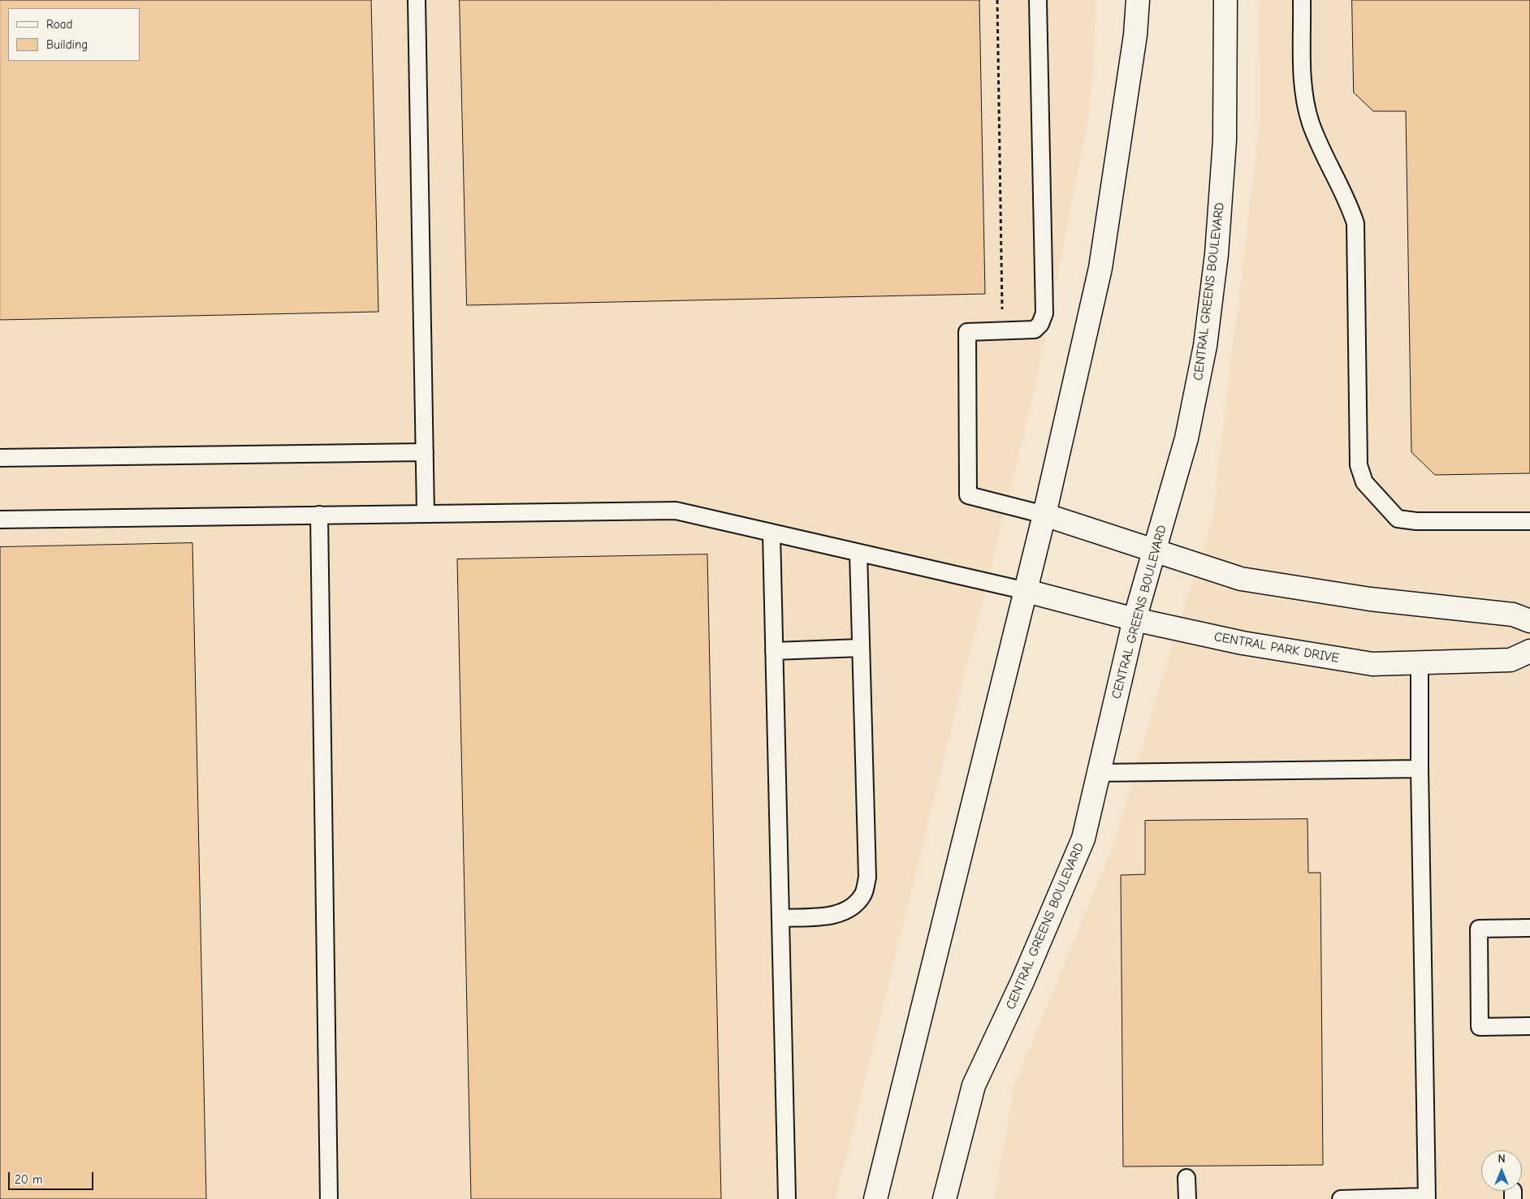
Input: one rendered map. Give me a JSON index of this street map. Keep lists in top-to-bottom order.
{
  "streets": {
    "street": ["CENTRAL GREENS BOULEVARD", "CENTRAL PARK DRIVE"]
  },
  "crossings": [
    ["CENTRAL GREENS BOULEVARD", "CENTRAL PARK DRIVE"]
  ],
  "legend": ["Road", "Building"],
  "scale_bar": "20 m",
  "north": "top"
}
